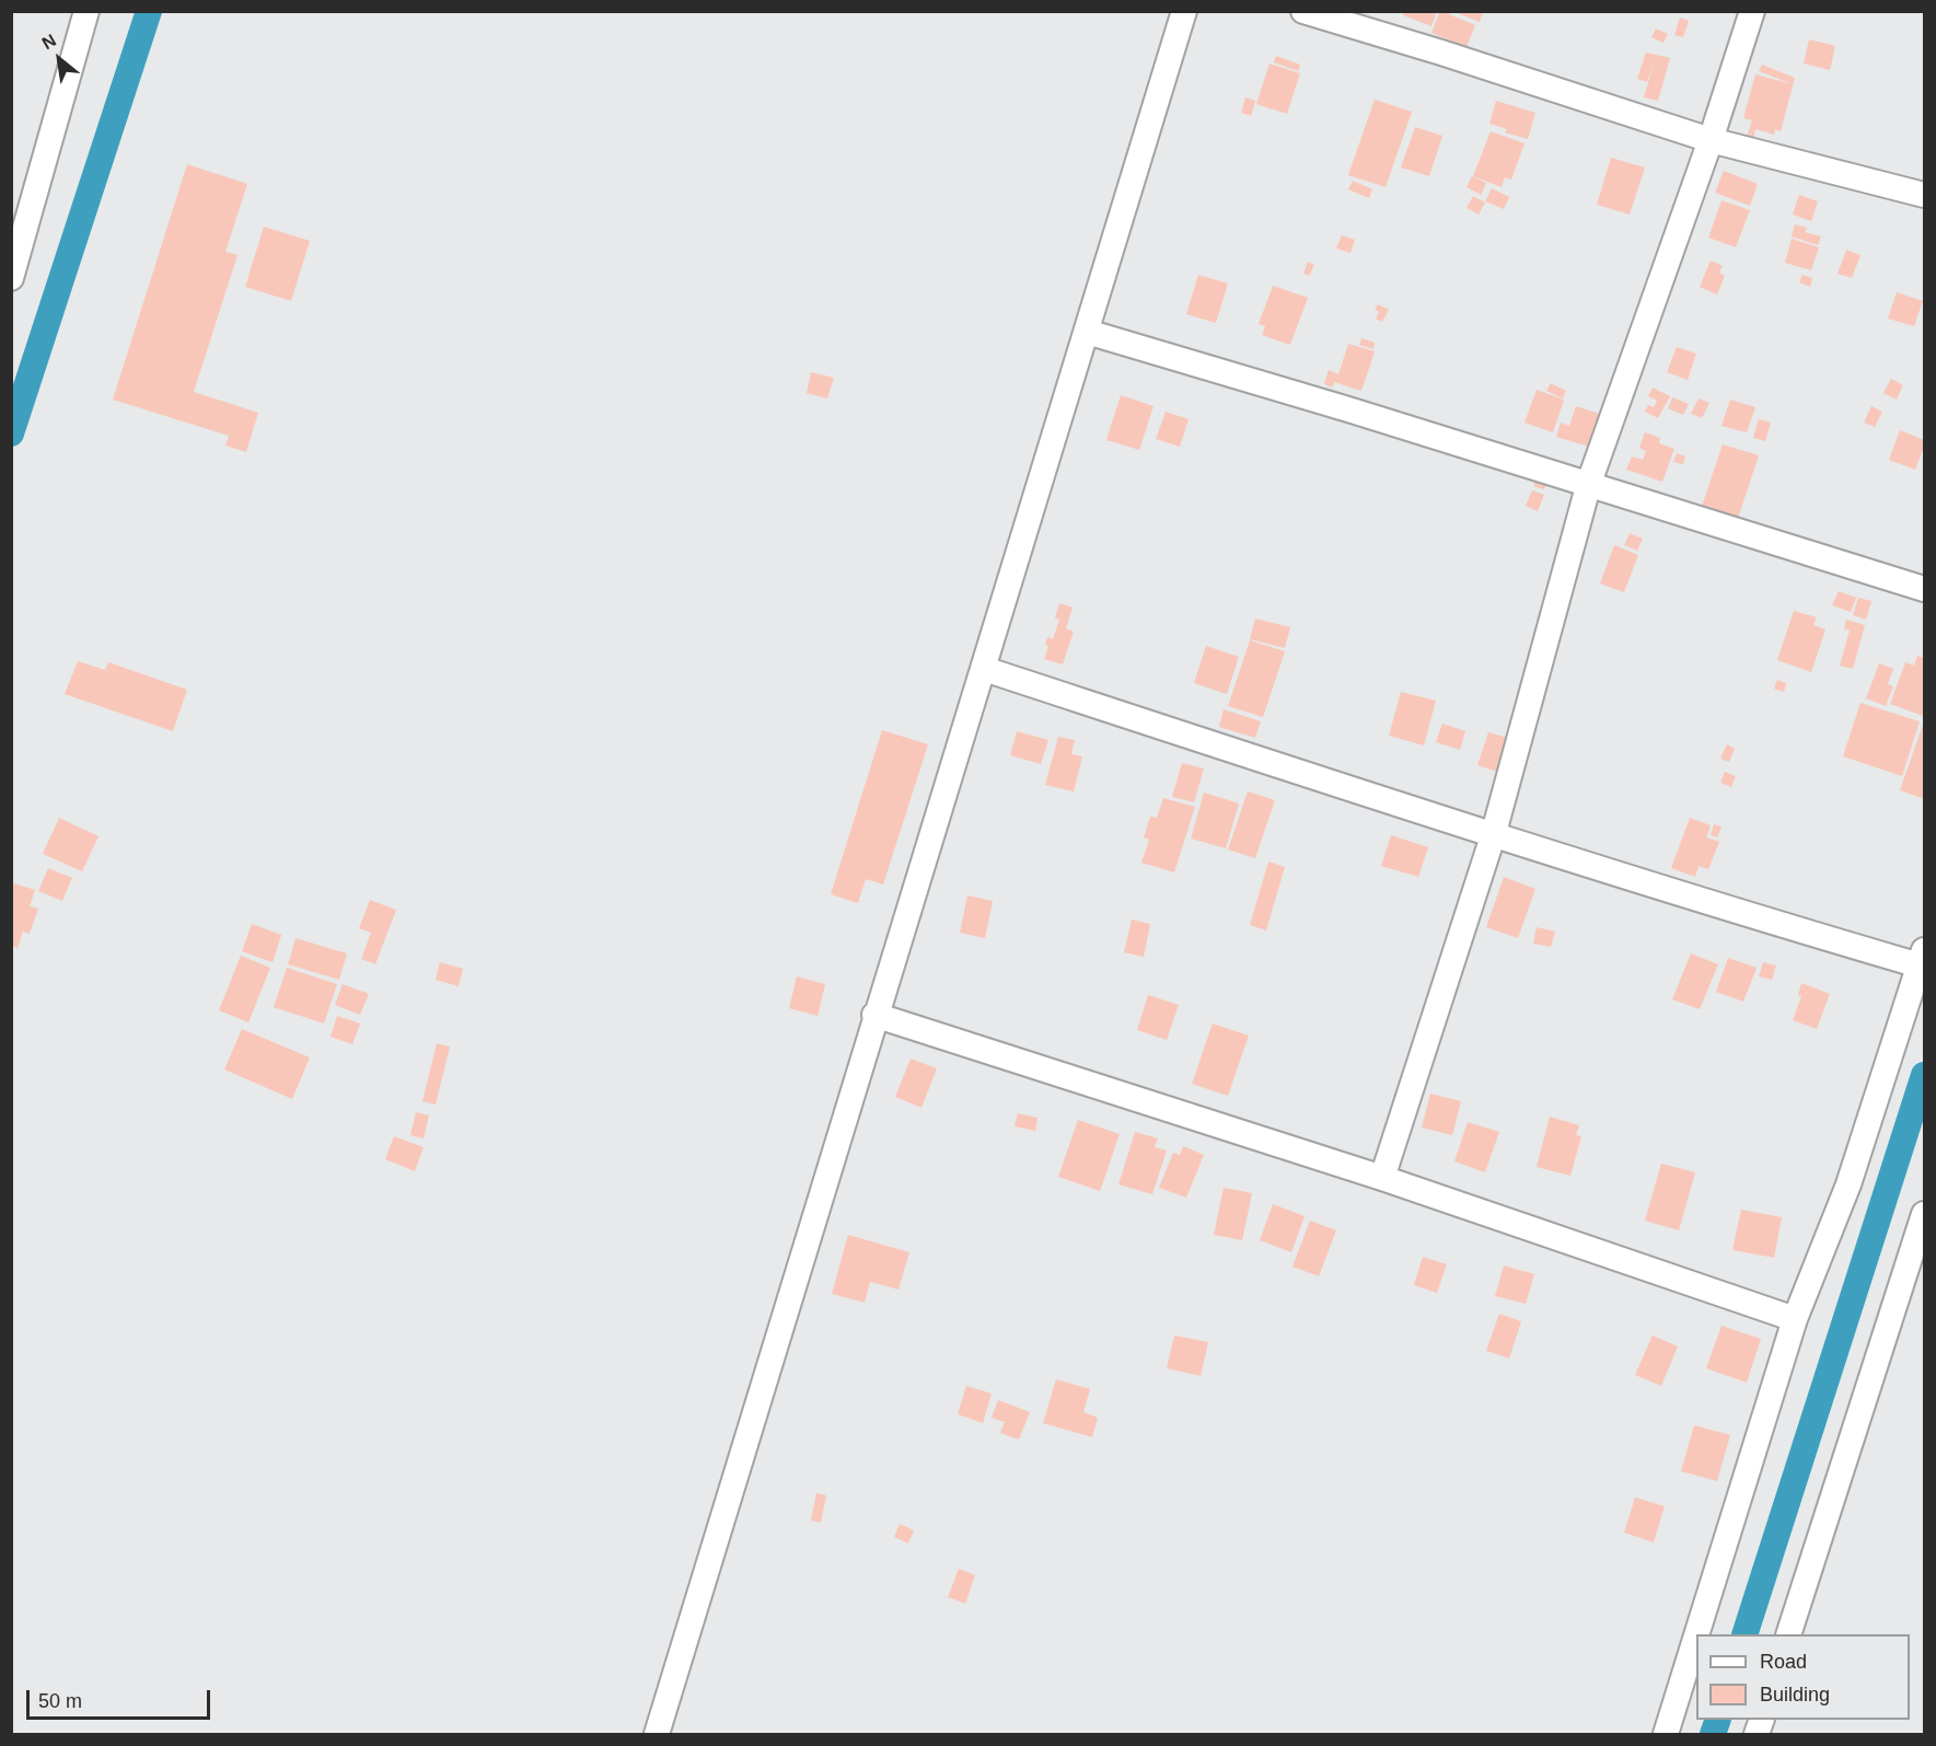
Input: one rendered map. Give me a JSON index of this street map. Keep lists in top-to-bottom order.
{
  "legend": ["Road", "Building"],
  "scale_bar": "50 m",
  "north": "top left"
}
